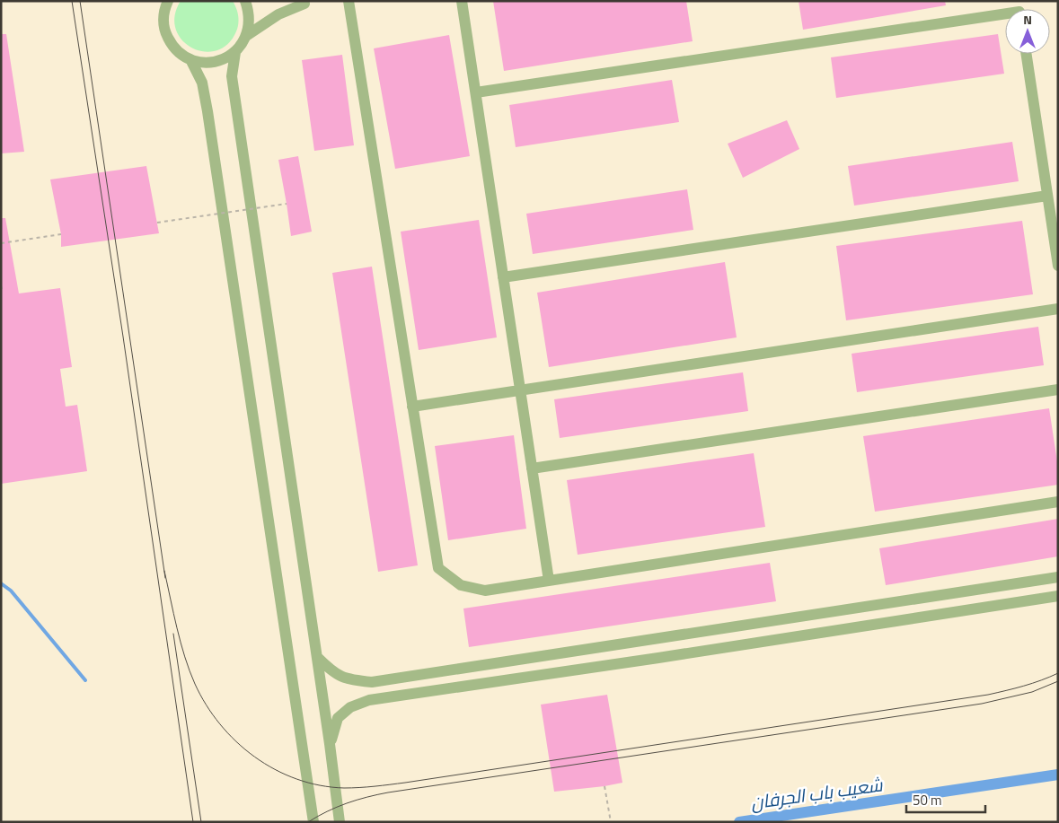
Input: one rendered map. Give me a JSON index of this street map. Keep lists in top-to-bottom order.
{
  "water": ["شعيب باب الجرفان"],
  "scale_bar": "50 m",
  "north": "top"
}
